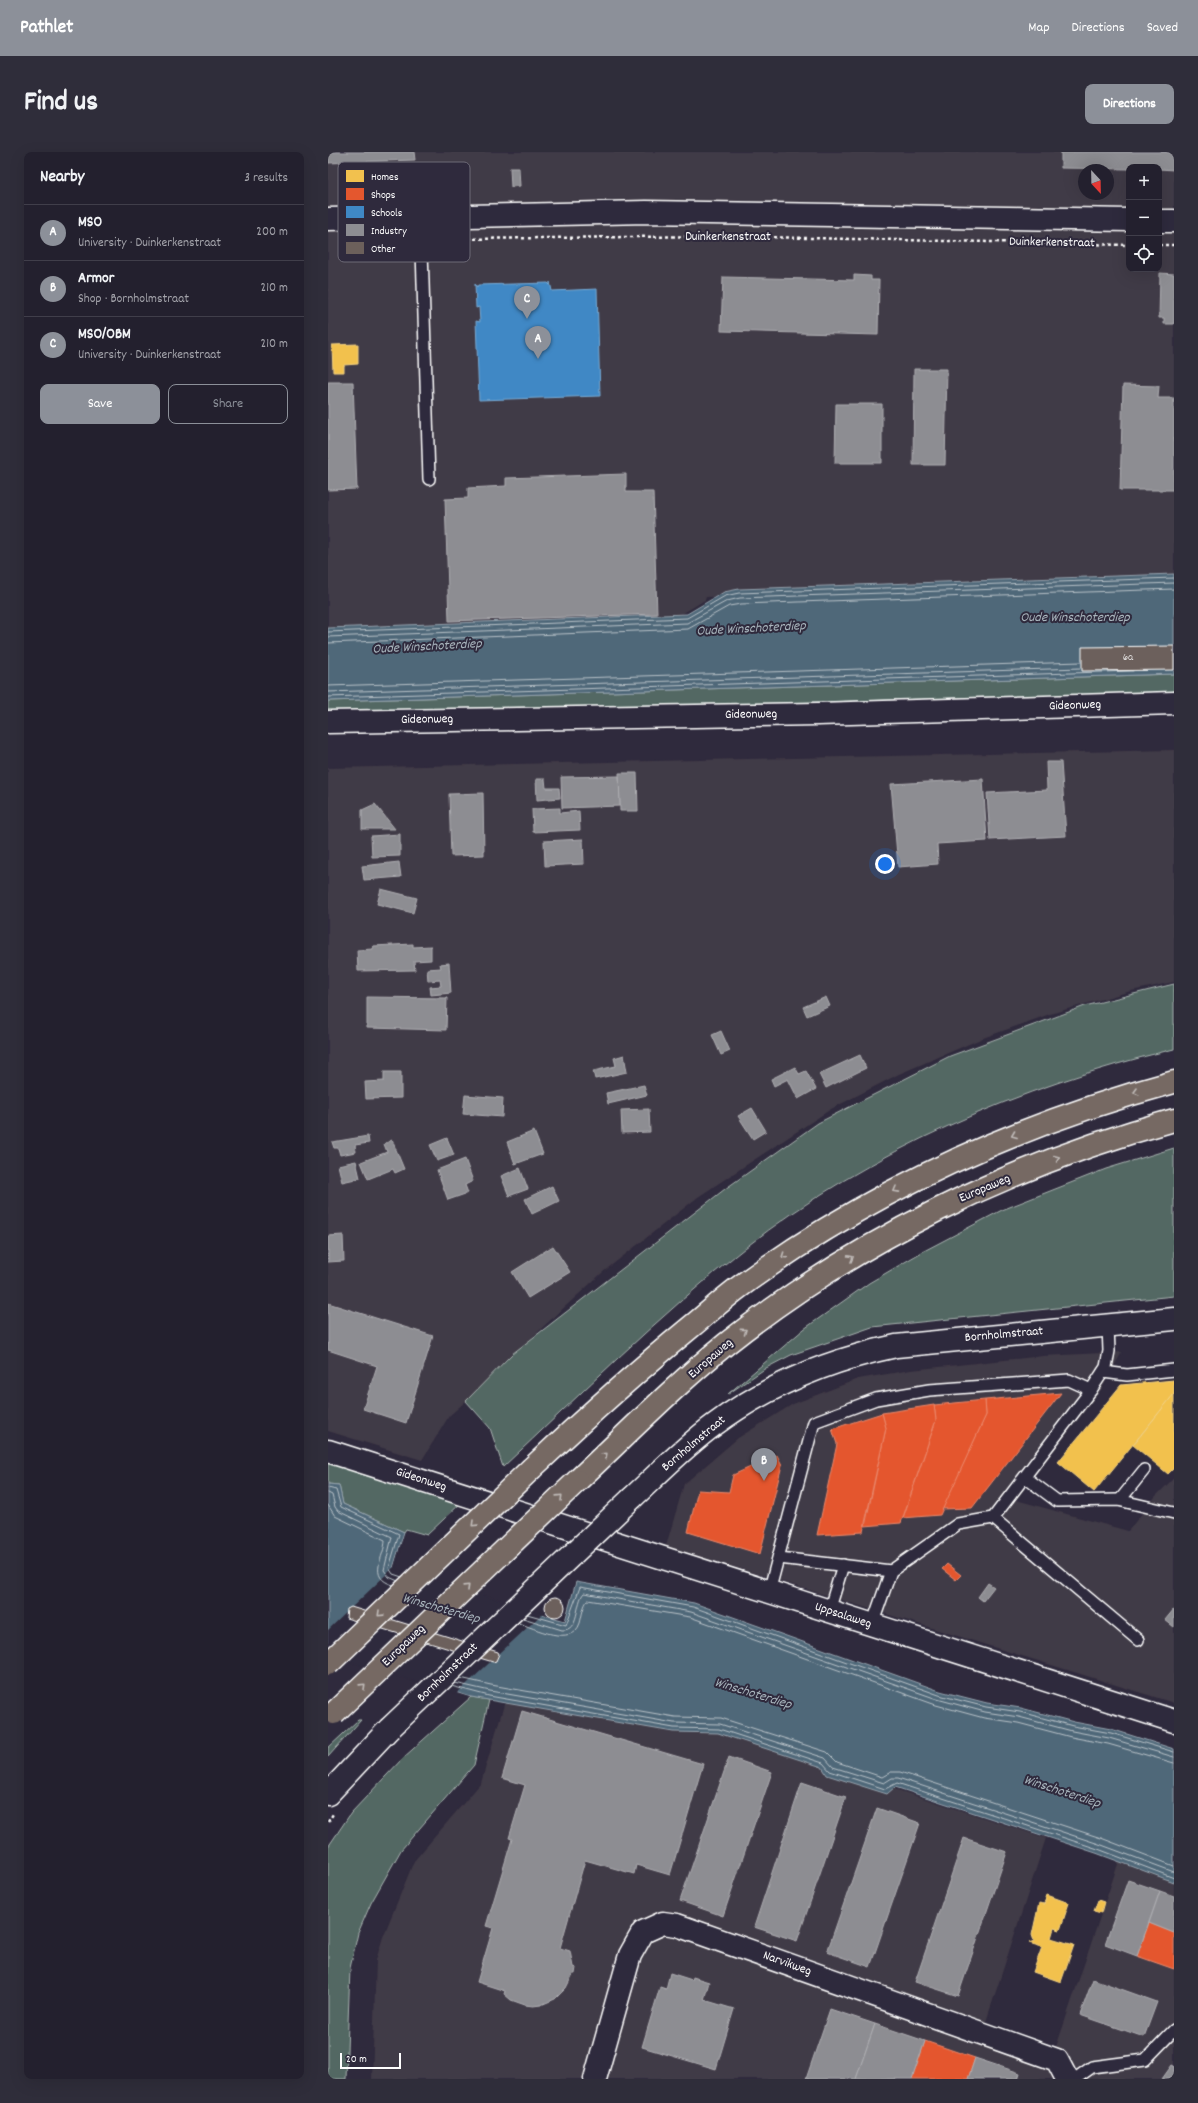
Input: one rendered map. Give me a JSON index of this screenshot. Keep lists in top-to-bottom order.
{
  "streets": {
    "highway": ["Europaweg"],
    "street": [
      "Duinkerkenstraat",
      "Gideonweg",
      "Bornholmstraat",
      "Uppsalaweg",
      "Narvikweg"
    ]
  },
  "crossings": [
    ["Gideonweg", "Uppsalaweg"]
  ],
  "water": ["Oude Winschoterdiep", "Winschoterdiep"],
  "house_numbers": ["6a"],
  "legend": [
    "Homes",
    "Shops",
    "Schools",
    "Industry",
    "Other"
  ],
  "scale_bar": "20 m",
  "north": "bottom",
  "page": {
    "header": "Pathlet",
    "nav": ["Map", "Directions", "Saved"],
    "title": "Find us",
    "buttons": [
      "Directions",
      ["Save", "Share"]
    ],
    "heading": ["Nearby", "3 results"],
    "map_buttons": ["+", "−"],
    "list": [
      {
        "mark": "A",
        "name": "MSO",
        "note": "University · Duinkerkenstraat",
        "value": "200 m"
      },
      {
        "mark": "B",
        "name": "Armor",
        "note": "Shop · Bornholmstraat",
        "value": "210 m"
      },
      {
        "mark": "C",
        "name": "MSO/OBM",
        "note": "University · Duinkerkenstraat",
        "value": "210 m"
      }
    ],
    "pins": ["C", "A", "B"],
    "scale": "20 m"
  }
}
